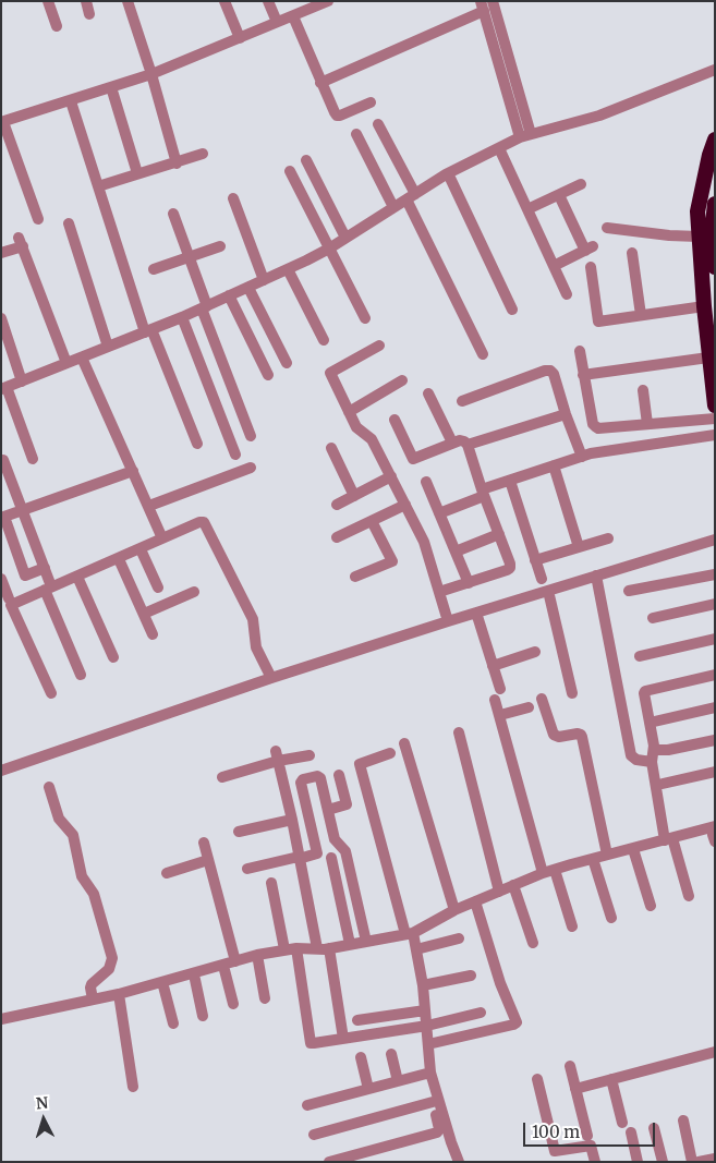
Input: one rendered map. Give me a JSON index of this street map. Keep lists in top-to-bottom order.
{
  "scale_bar": "100 m",
  "north": "top"
}
